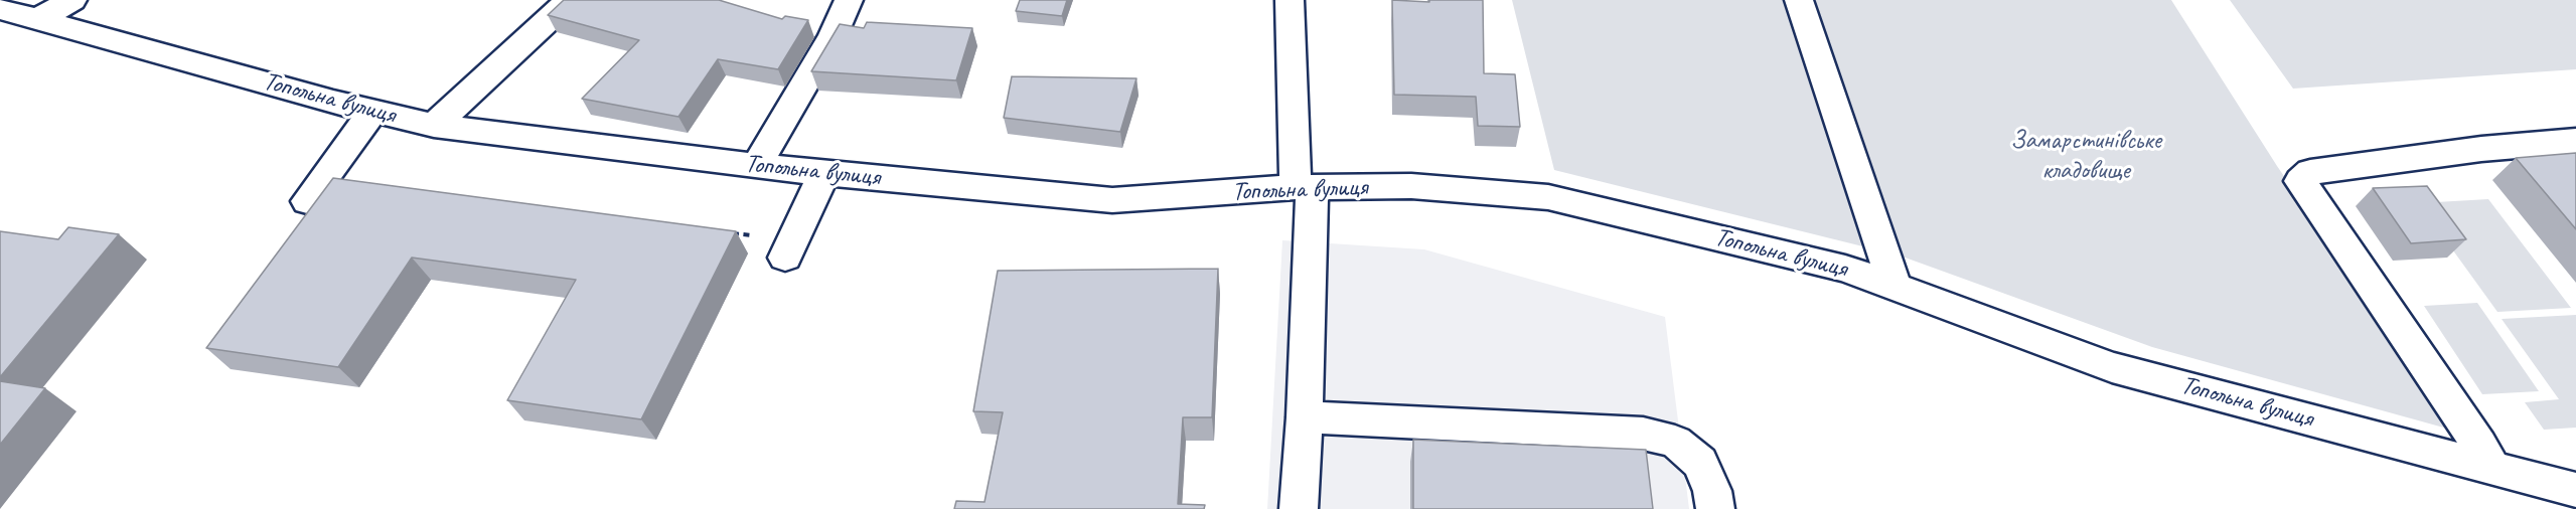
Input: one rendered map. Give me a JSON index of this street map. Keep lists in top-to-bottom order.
{
  "streets": {
    "street": ["Топольна вулиця"]
  },
  "parks": ["Замарстинівське кладовище"]
}
